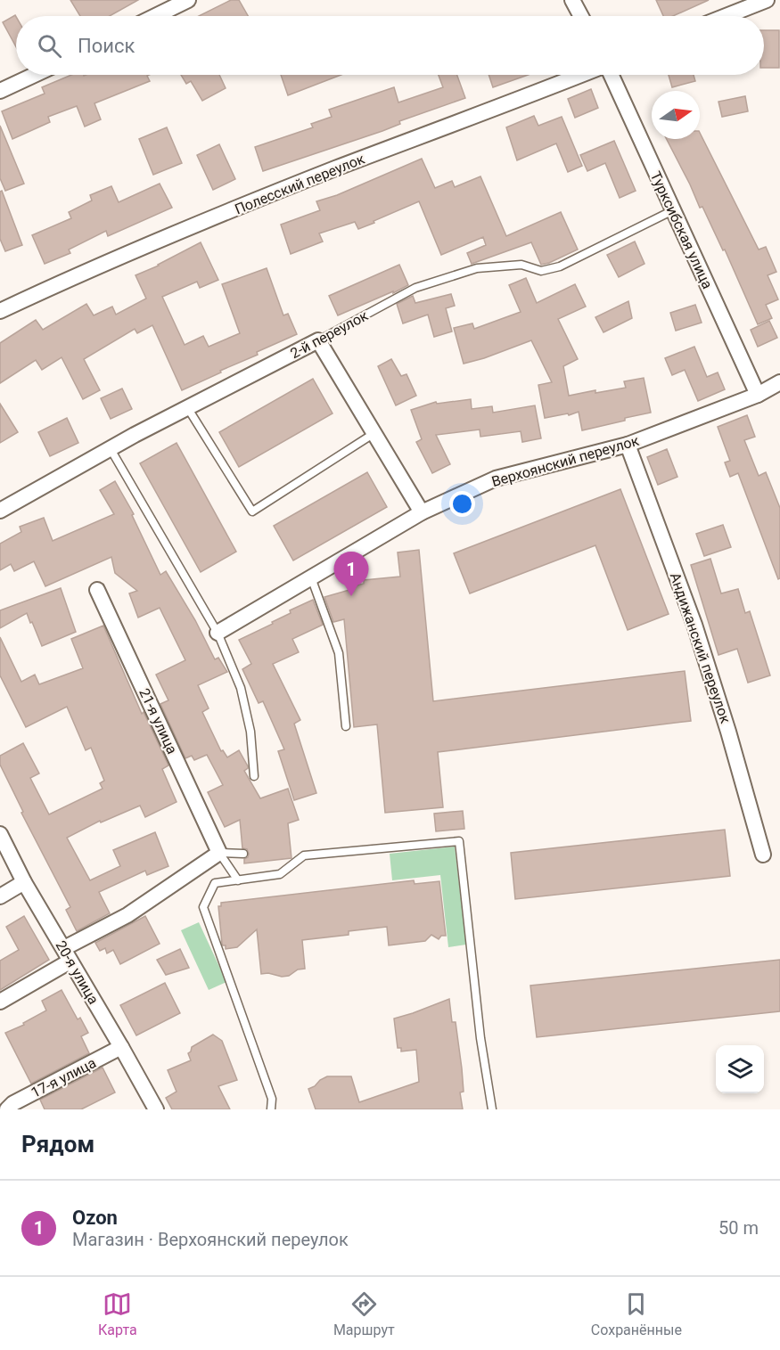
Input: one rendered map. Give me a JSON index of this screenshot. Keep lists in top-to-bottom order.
{
  "streets": {
    "street": [
      "Полесский переулок",
      "Турксибская улица",
      "2-й переулок",
      "Верхоянский переулок",
      "Андижанский переулок",
      "21-я улица",
      "20-я улица",
      "17-я улица"
    ]
  },
  "crossings": [
    ["Турксибская улица", "2-й переулок"],
    ["Турксибская улица", "Верхоянский переулок"],
    ["Верхоянский переулок", "Андижанский переулок"],
    ["20-я улица", "17-я улица"]
  ],
  "north": "right",
  "page": {
    "search": "Поиск",
    "pins": "1",
    "heading": "Рядом",
    "list": [
      {
        "mark": "1",
        "name": "Ozon",
        "note": "Магазин · Верхоянский переулок",
        "value": "50 m"
      }
    ],
    "nav": ["Карта", "Маршрут", "Сохранённые"]
  }
}
